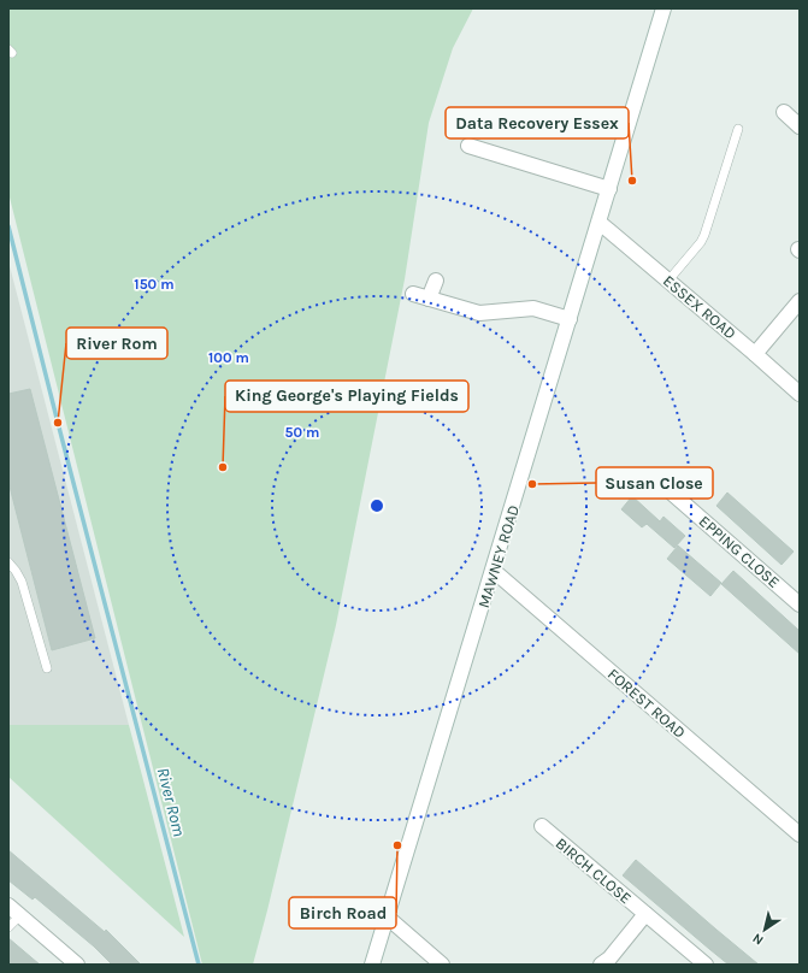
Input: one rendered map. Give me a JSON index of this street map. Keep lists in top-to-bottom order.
{
  "streets": {
    "street": [
      "ESSEX ROAD",
      "EPPING CLOSE",
      "MAWNEY ROAD",
      "FOREST ROAD",
      "BIRCH CLOSE"
    ]
  },
  "crossings": [
    ["ESSEX ROAD", "MAWNEY ROAD"],
    ["MAWNEY ROAD", "FOREST ROAD"]
  ],
  "water": ["River Rom"],
  "places": [
    "Data Recovery Essex",
    "River Rom",
    "King George's Playing Fields",
    "Susan Close",
    "Birch Road"
  ],
  "north": "bottom left",
  "rings": ["150 m", "100 m", "50 m"]
}
